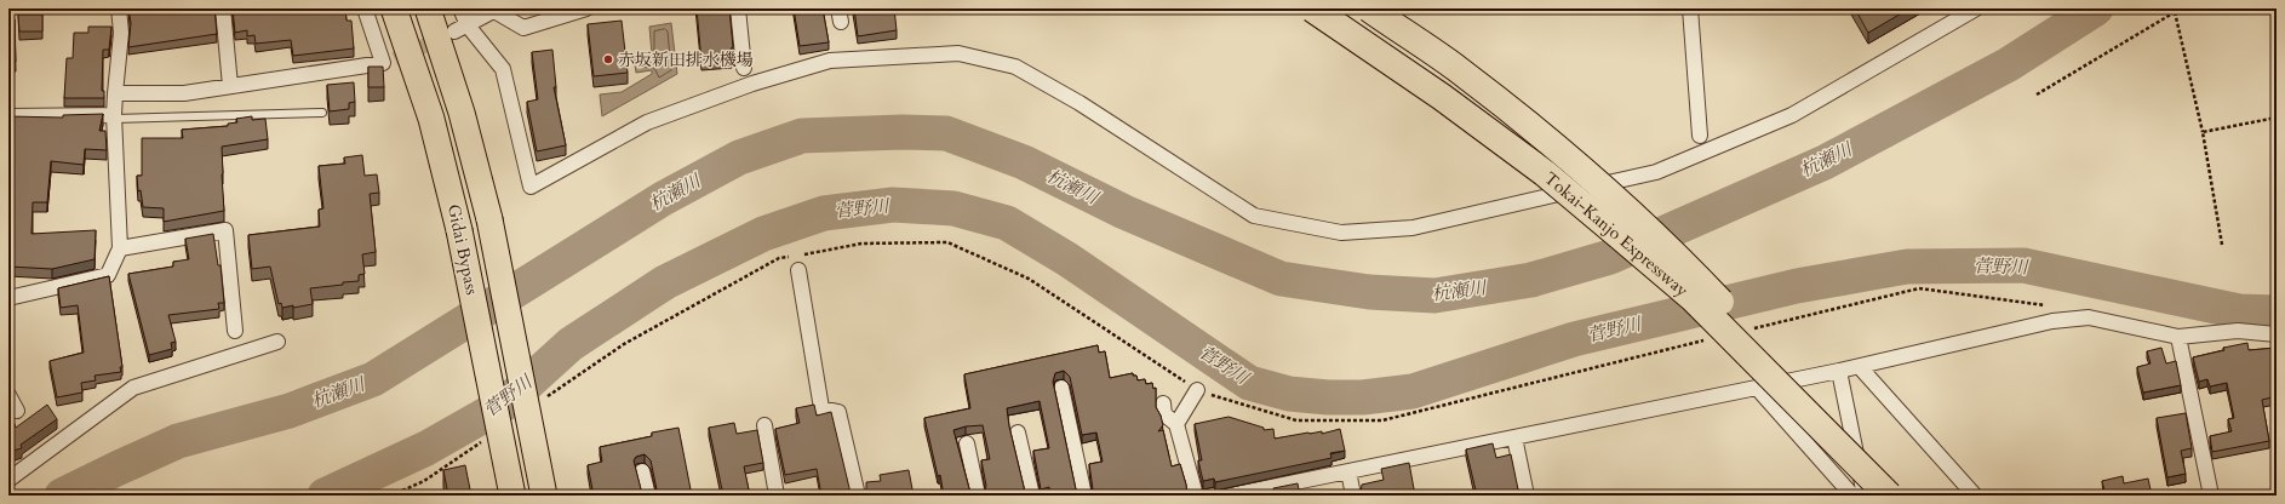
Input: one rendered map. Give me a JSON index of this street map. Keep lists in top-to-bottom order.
{
  "streets": {
    "highway": ["Tokai-Kanjo Expressway", "Gidai Bypass"]
  },
  "water": ["杭瀬川", "菅野川"],
  "places": ["赤坂新田排水機場"]
}
